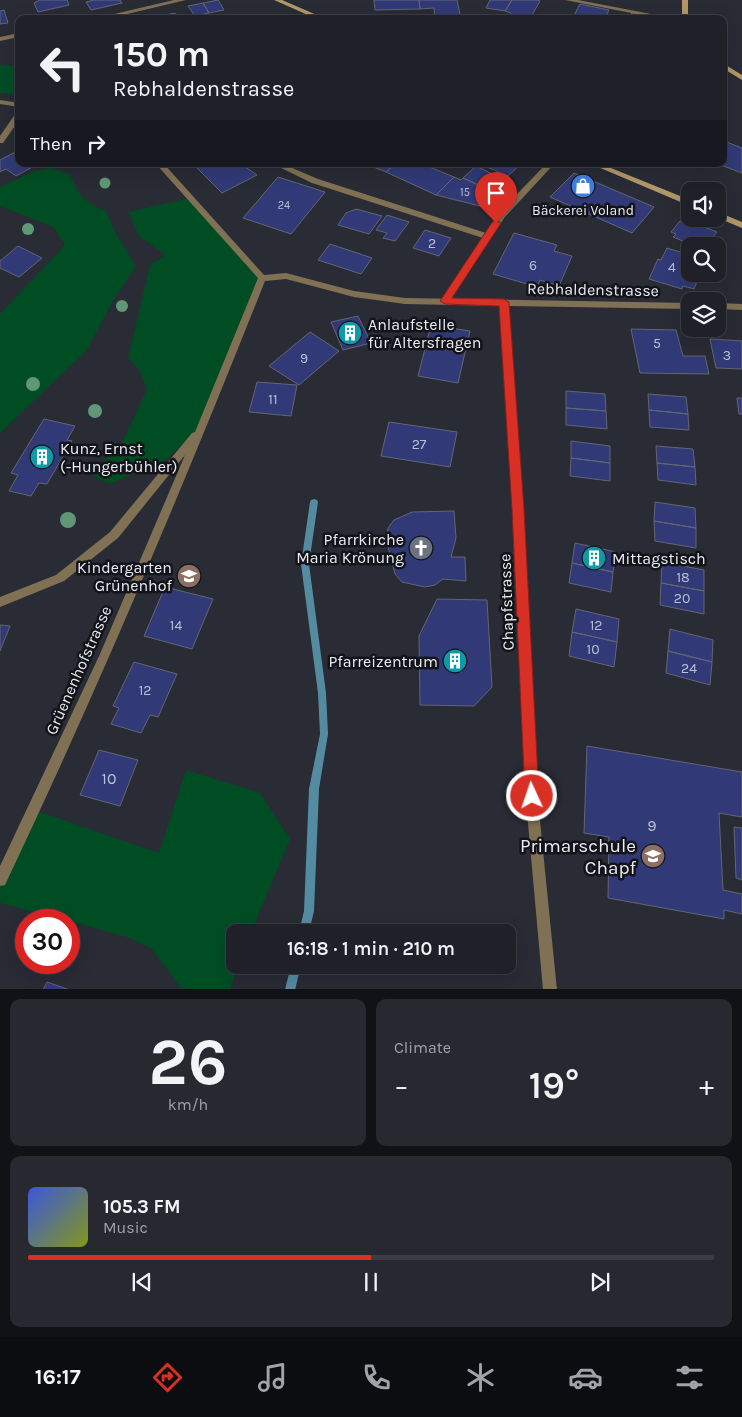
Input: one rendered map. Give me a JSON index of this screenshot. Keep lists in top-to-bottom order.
{
  "streets": {
    "street": ["Rebhaldenstrasse", "Chapfstrasse", "Grüenenhofstrasse"]
  },
  "crossings": [
    ["Rebhaldenstrasse", "Chapfstrasse"],
    ["Rebhaldenstrasse", "Grüenenhofstrasse"]
  ],
  "places": {
    "shop": ["Bäckerei Voland"],
    "building": [
      "Anlaufstelle für Altersfragen",
      "Kunz, Ernst (-Hungerbühler)",
      "Mittagstisch",
      "Pfarreizentrum"
    ],
    "church": ["Pfarrkirche Maria Krönung"],
    "school or university": ["Kindergarten Grünenhof", "Primarschule Chapf"]
  },
  "house_numbers": [
    "15",
    "24",
    "2",
    "6",
    "4",
    "5",
    "3",
    "9",
    "11",
    "27",
    "18",
    "20",
    "14",
    "12",
    "10",
    "24",
    "12",
    "10",
    "9"
  ],
  "page": {
    "turn": ["150 m", "Rebhaldenstrasse"],
    "then": "Then",
    "limit": "30",
    "trip": "16:18 · 1 min · 210 m",
    "tile": [
      ["26", "km/h"],
      "Climate"
    ],
    "heat": ["−", "19°", "+"],
    "song": ["105.3 FM", "Music"],
    "tabs": "16:17"
  }
}
